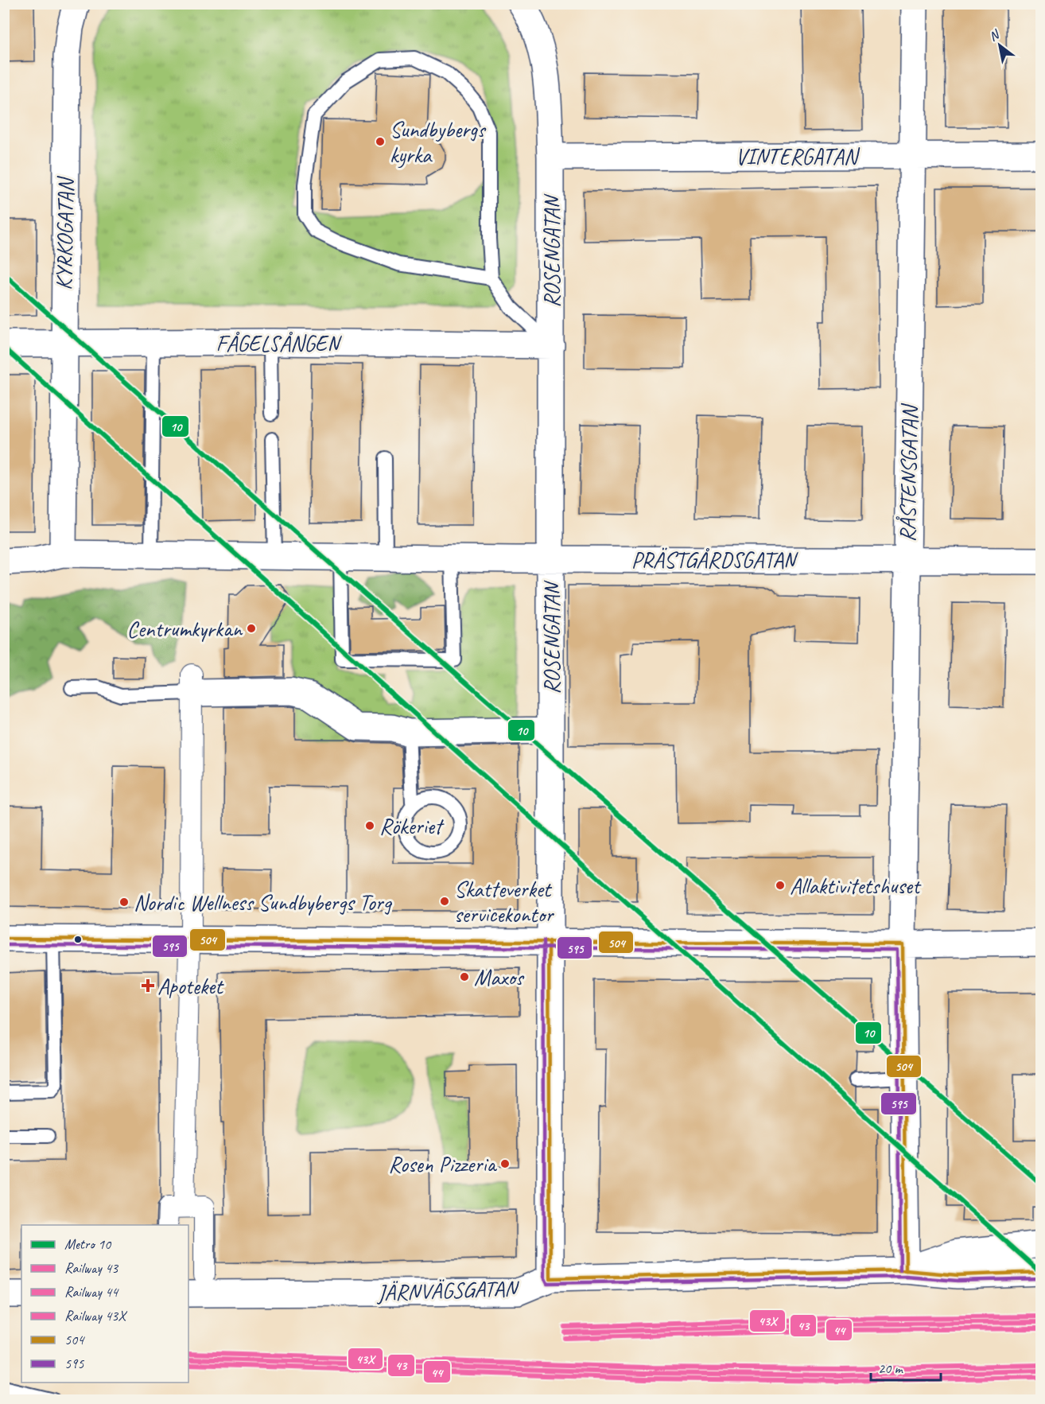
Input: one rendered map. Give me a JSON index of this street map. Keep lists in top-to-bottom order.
{
  "streets": {
    "street": [
      "VINTERGATAN",
      "KYRKOGATAN",
      "ROSENGATAN",
      "FÅGELSÅNGEN",
      "RÅSTENSGATAN",
      "PRÄSTGÅRDSGATAN",
      "JÄRNVÄGSGATAN"
    ]
  },
  "crossings": [
    ["VINTERGATAN", "ROSENGATAN"],
    ["VINTERGATAN", "RÅSTENSGATAN"],
    ["KYRKOGATAN", "FÅGELSÅNGEN"],
    ["KYRKOGATAN", "PRÄSTGÅRDSGATAN"],
    ["ROSENGATAN", "FÅGELSÅNGEN"],
    ["ROSENGATAN", "PRÄSTGÅRDSGATAN"],
    ["ROSENGATAN", "JÄRNVÄGSGATAN"],
    ["RÅSTENSGATAN", "PRÄSTGÅRDSGATAN"],
    ["RÅSTENSGATAN", "JÄRNVÄGSGATAN"]
  ],
  "places": {
    "other": [
      "Sundbybergs kyrka",
      "Centrumkyrkan",
      "Rökeriet",
      "Allaktivitetshuset",
      "Skatteverket servicekontor",
      "Nordic Wellness Sundbybergs Torg",
      "Maxos",
      "Rosen Pizzeria"
    ],
    "health": ["Apoteket"]
  },
  "lines": [
    "metro line 10",
    "transit line 504",
    "transit line 595",
    "rail line 43X",
    "rail line 43",
    "rail line 44"
  ],
  "legend": [
    "Metro 10",
    "Railway 43",
    "Railway 44",
    "Railway 43X",
    "504",
    "595"
  ],
  "scale_bar": "20 m",
  "north": "top left"
}
